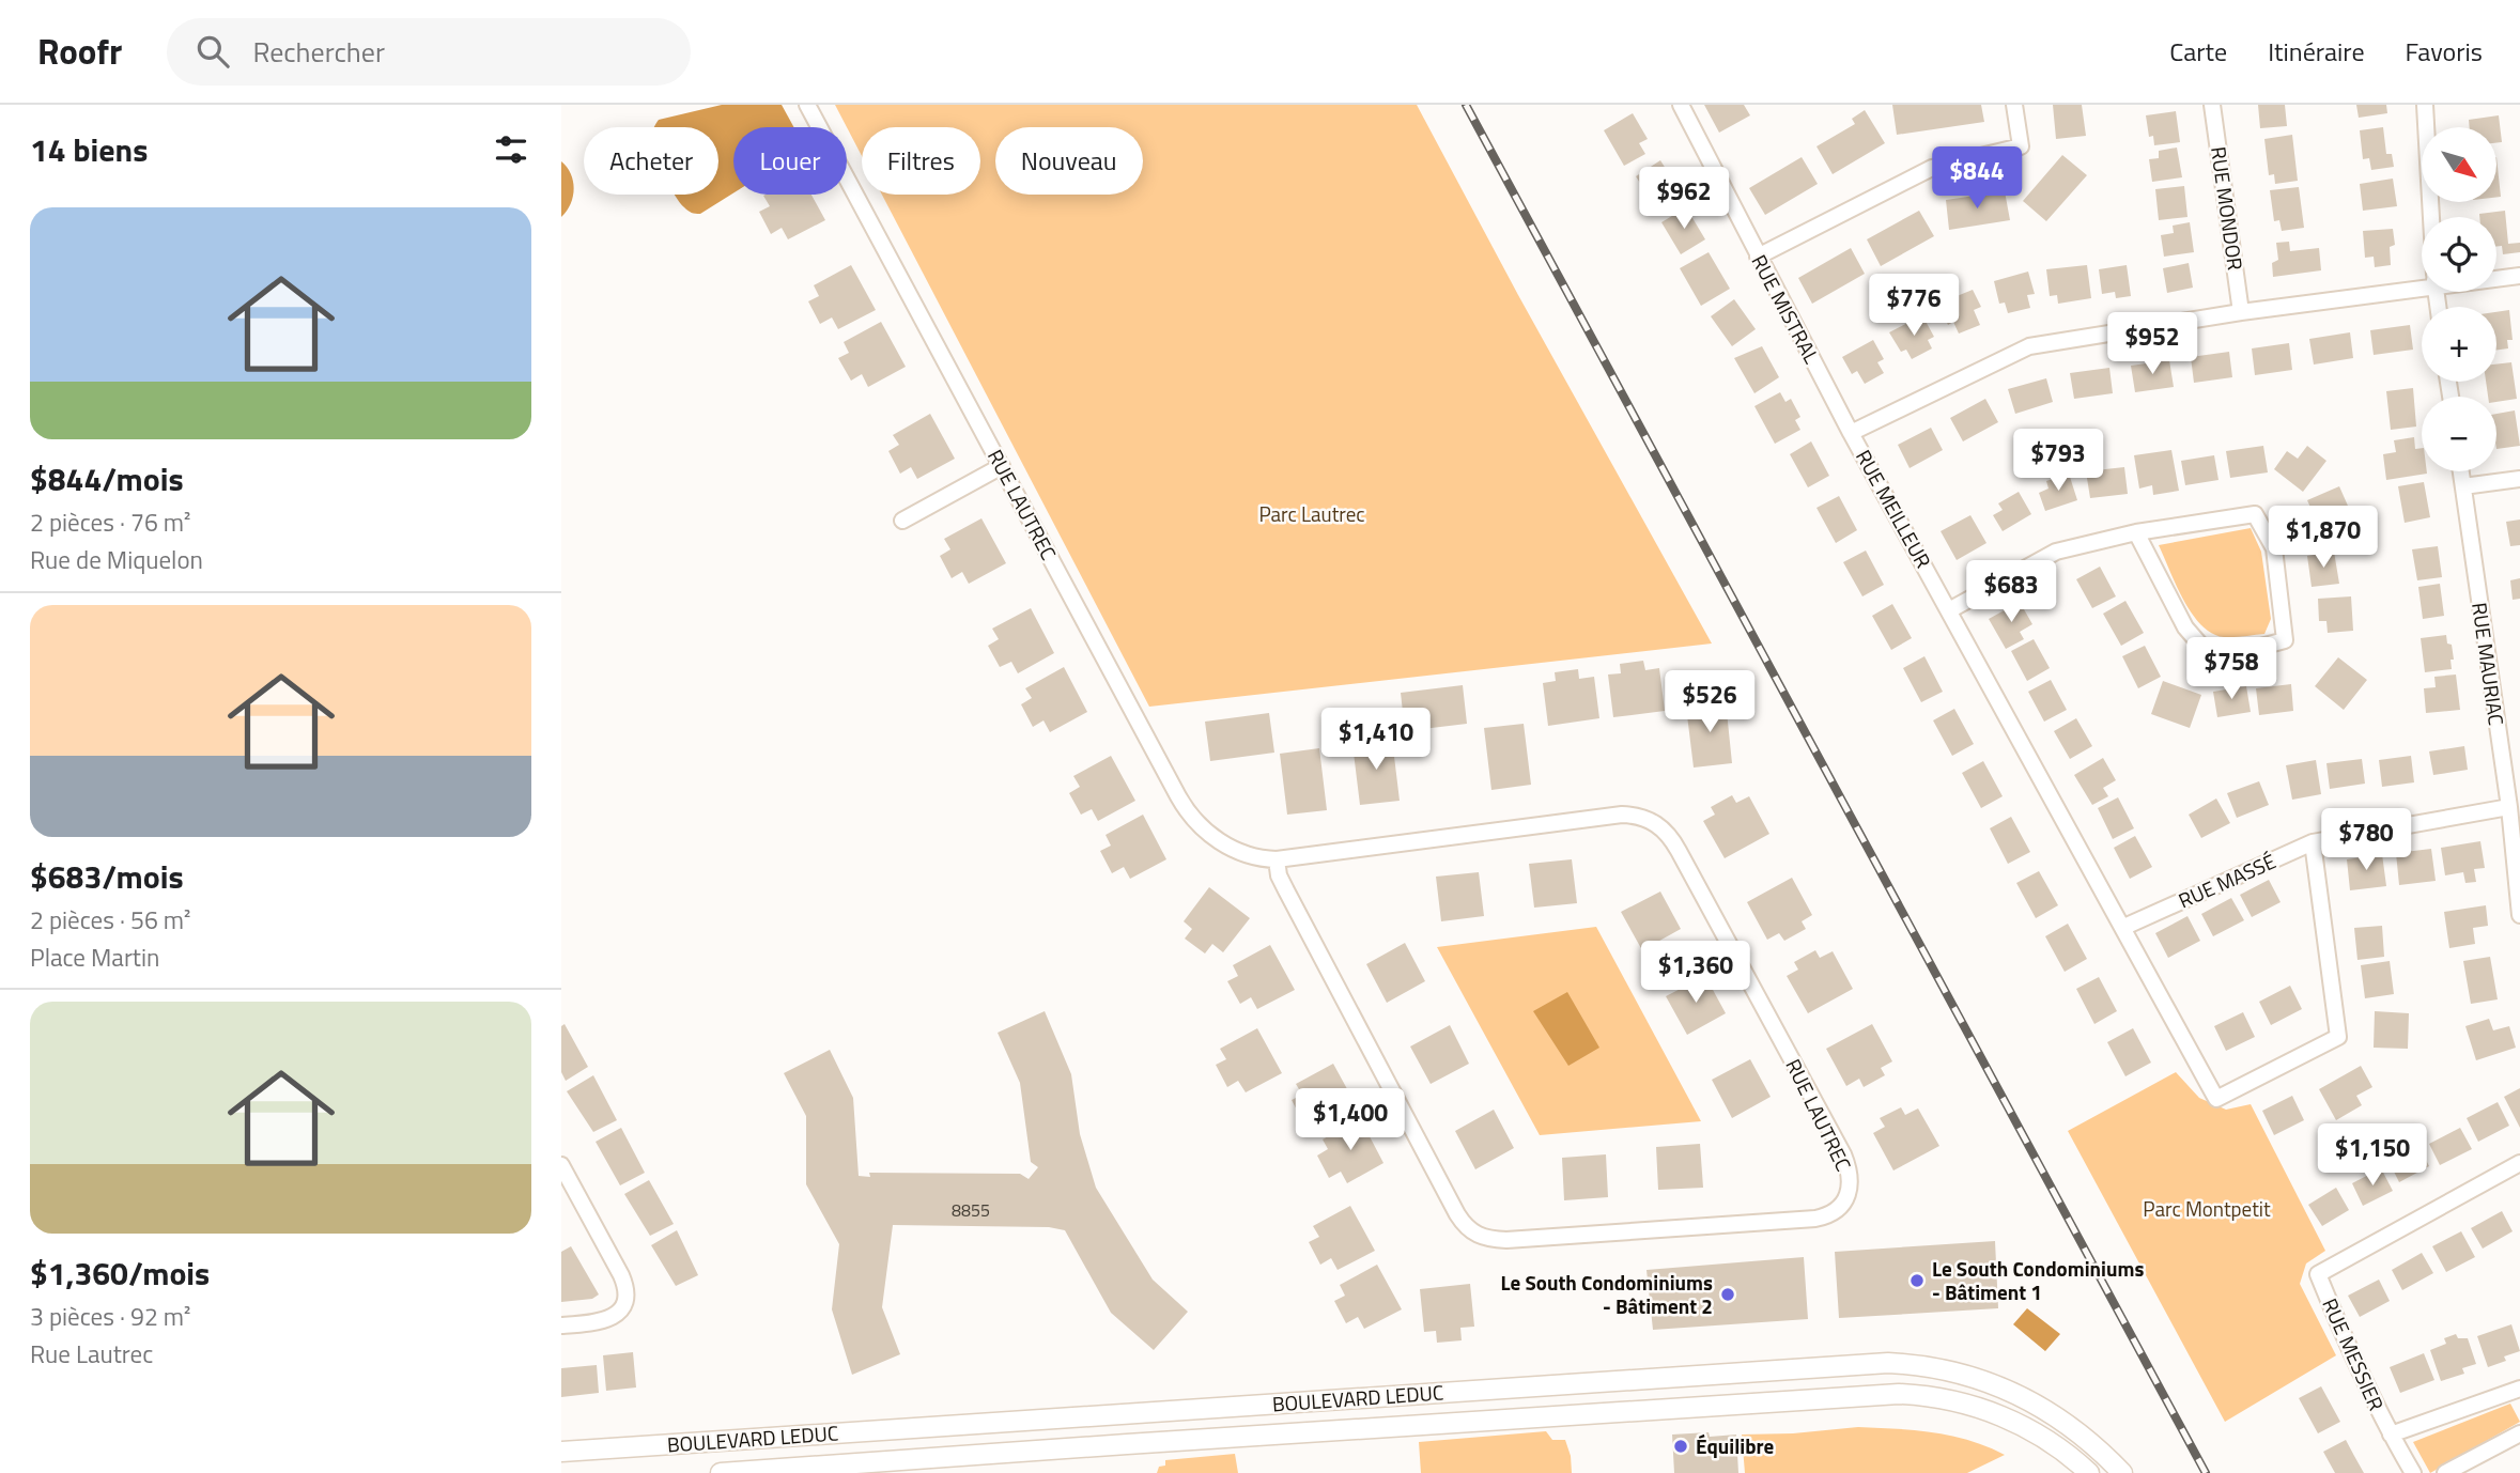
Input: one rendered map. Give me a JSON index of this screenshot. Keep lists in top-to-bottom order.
{
  "streets": {
    "street": [
      "RUE MONDOR",
      "RUE MISTRAL",
      "RUE LAUTREC",
      "RUE MEILLEUR",
      "RUE MAURIAC",
      "RUE MASSÉ",
      "RUE MESSIER",
      "BOULEVARD LEDUC"
    ]
  },
  "crossings": [
    ["RUE MONDOR", "RUE MEILLEUR"],
    ["RUE MISTRAL", "RUE MEILLEUR"],
    ["RUE MEILLEUR", "RUE MASSÉ"],
    ["RUE MAURIAC", "RUE MASSÉ"]
  ],
  "parks": ["Parc Lautrec", "Parc Montpetit"],
  "places": ["Le South Condominiums - Bâtiment 1", "Le South Condominiums - Bâtiment 2", "Équilibre"],
  "house_numbers": ["8855"],
  "north": "bottom right",
  "page": {
    "header": "Roofr",
    "search": "Rechercher",
    "nav": ["Carte", "Itinéraire", "Favoris"],
    "heading": "14 biens",
    "map_buttons": ["+", "−"],
    "chip": [
      "Acheter",
      "Louer",
      "Filtres",
      "Nouveau"
    ],
    "price": [
      "$844",
      "$962",
      "$776",
      "$952",
      "$793",
      "$1,870",
      "$683",
      "$758",
      "$526",
      "$1,410",
      "$780",
      "$1,360",
      "$1,400",
      "$1,150"
    ],
    "list": [
      {
        "name": "$844/mois",
        "note": "2 pièces · 76 m² · Rue de Miquelon"
      },
      {
        "name": "$683/mois",
        "note": "2 pièces · 56 m² · Place Martin"
      },
      {
        "name": "$1,360/mois",
        "note": "3 pièces · 92 m² · Rue Lautrec"
      }
    ]
  }
}
